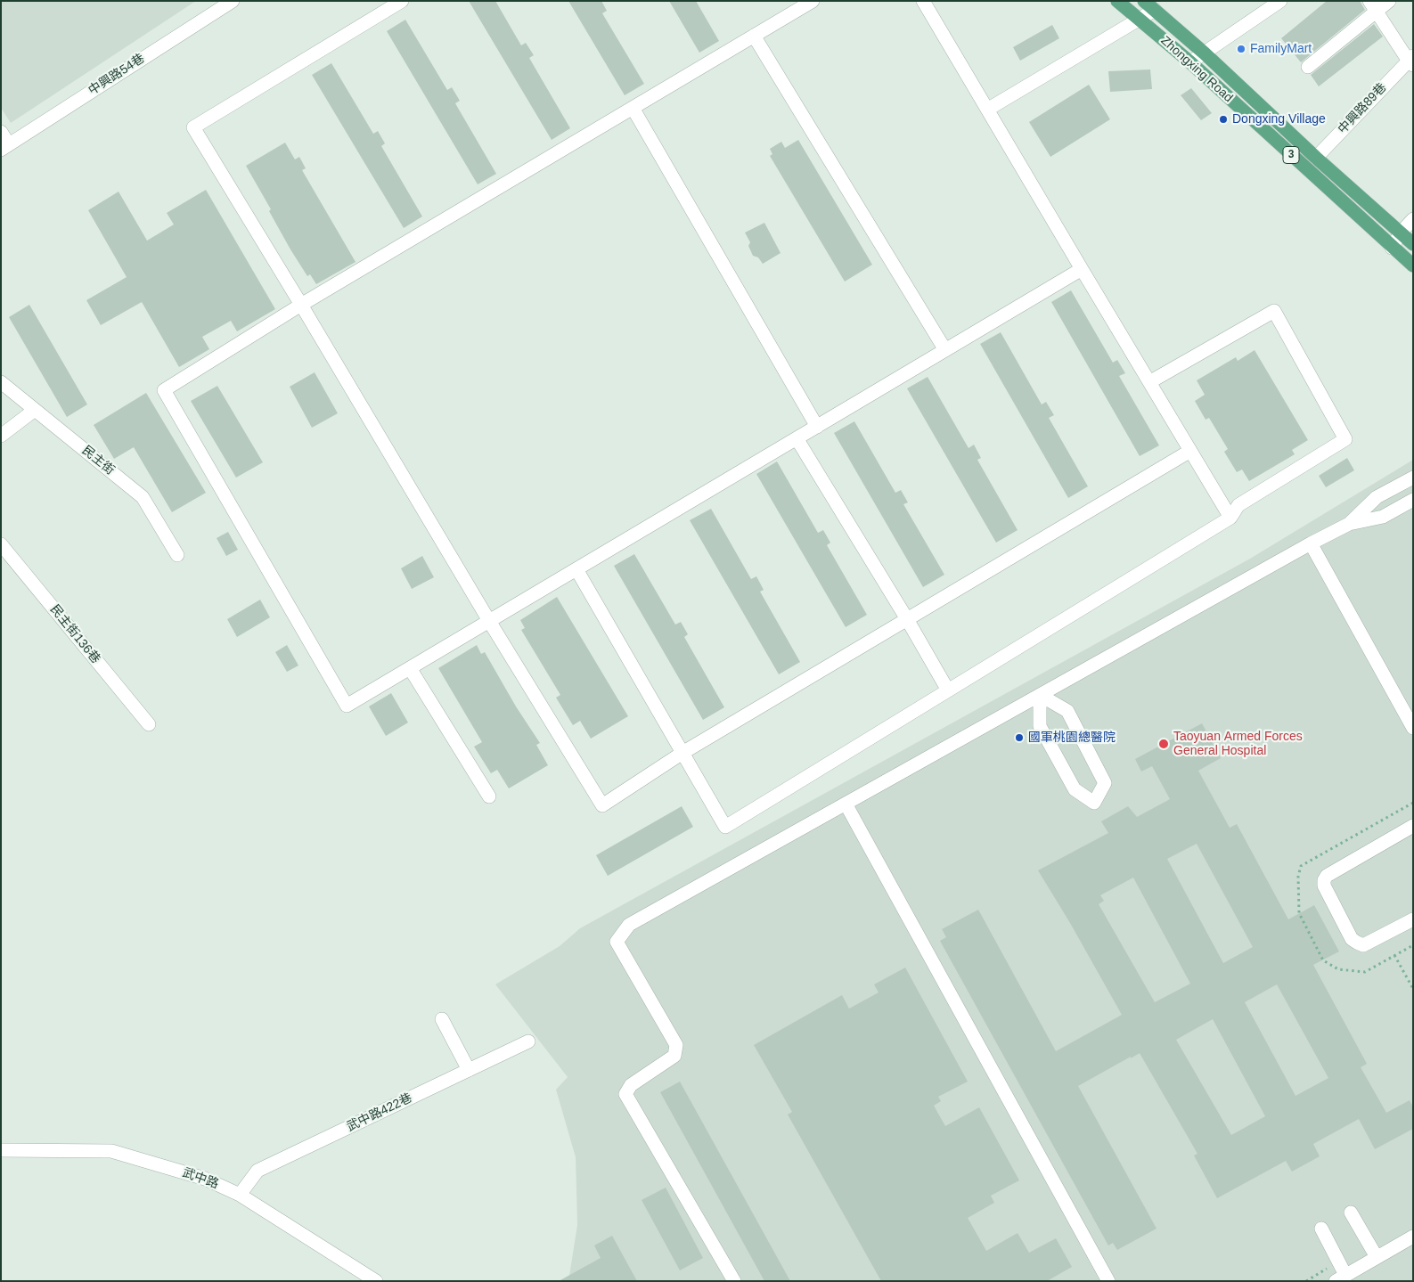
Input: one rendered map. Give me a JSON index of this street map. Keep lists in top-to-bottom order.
{
  "streets": {
    "main road": ["Zhongxing Road", "3"],
    "street": [
      "中興路54巷",
      "中興路89巷",
      "民主街",
      "民主街136巷",
      "武中路422巷",
      "武中路"
    ]
  },
  "crossings": [
    ["Zhongxing Road", "中興路89巷"],
    ["武中路422巷", "武中路"]
  ],
  "places": [
    "FamilyMart",
    "Dongxing Village",
    "國軍桃園總醫院",
    "Taoyuan Armed Forces General Hospital"
  ]
}
